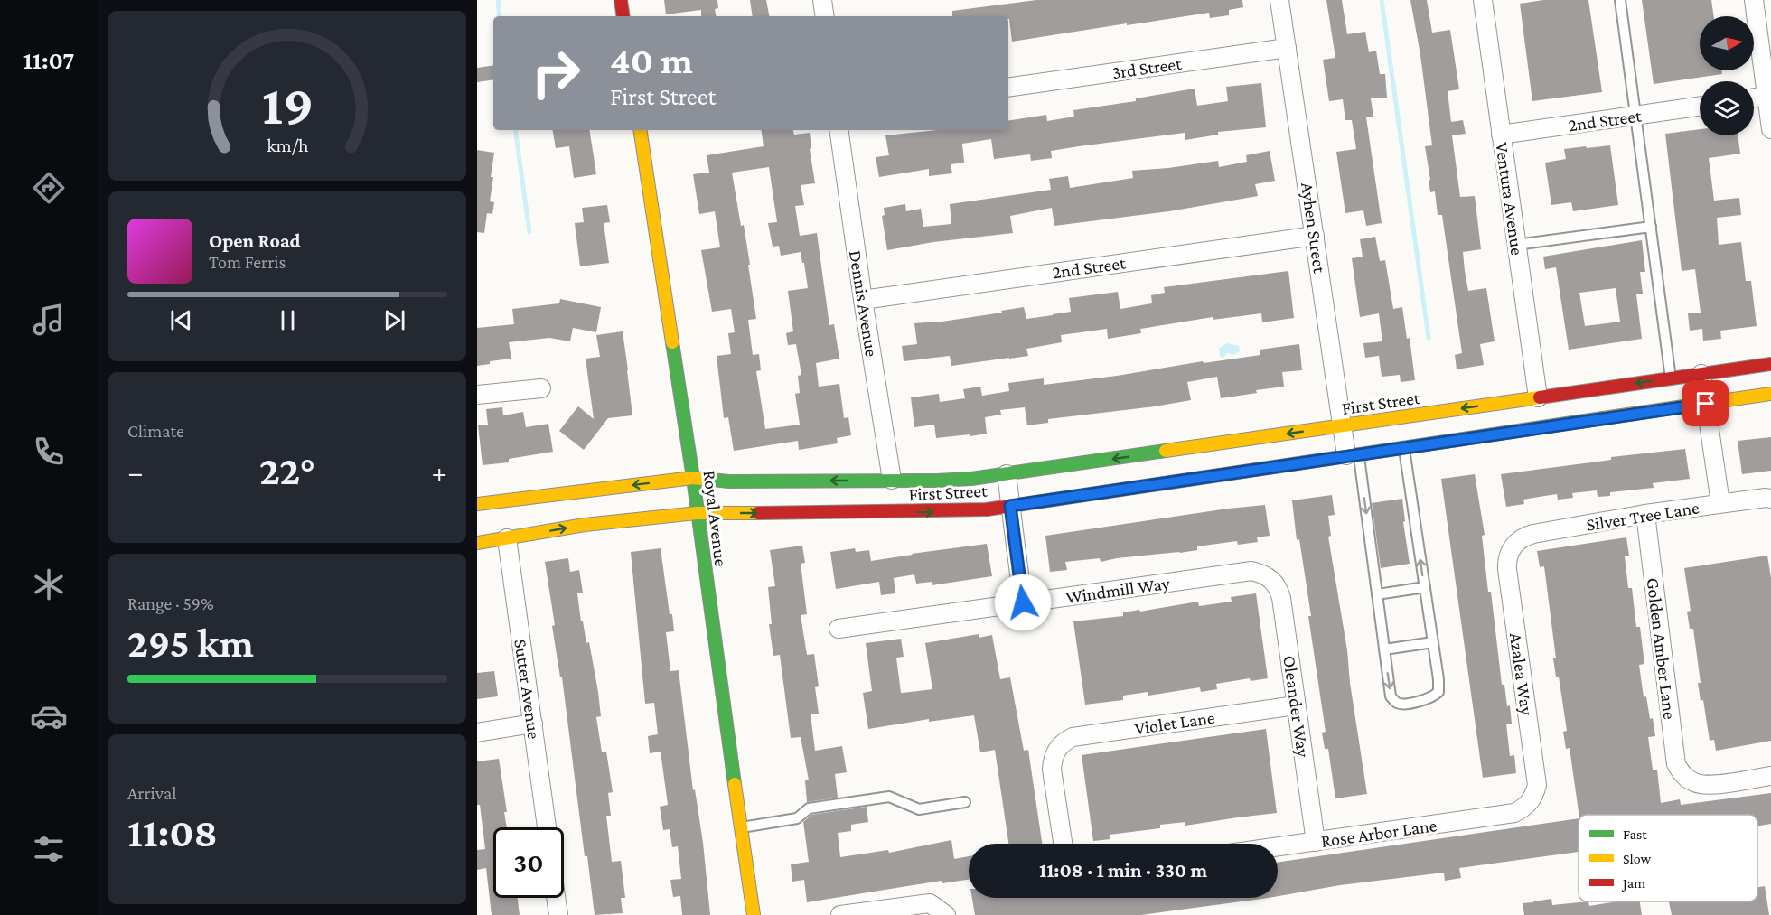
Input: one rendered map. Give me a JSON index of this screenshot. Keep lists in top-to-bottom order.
{
  "streets": {
    "main road": ["First Street", "Royal Avenue"],
    "street": [
      "3rd Street",
      "2nd Street",
      "Ventura Avenue",
      "Ayhen Street",
      "Dennis Avenue",
      "Silver Tree Lane",
      "Windmill Way",
      "Golden Amber Lane",
      "Azalea Way",
      "Sutter Avenue",
      "Oleander Way",
      "Violet Lane",
      "Rose Arbor Lane"
    ]
  },
  "crossings": [
    ["3rd Street", "Ayhen Street"],
    ["2nd Street", "Ventura Avenue"],
    ["2nd Street", "Ayhen Street"],
    ["2nd Street", "Dennis Avenue"],
    ["Ventura Avenue", "First Street"],
    ["Ayhen Street", "First Street"],
    ["Dennis Avenue", "First Street"],
    ["First Street", "Royal Avenue"],
    ["First Street", "Sutter Avenue"],
    ["Silver Tree Lane", "Golden Amber Lane"],
    ["Silver Tree Lane", "Azalea Way"],
    ["Windmill Way", "Oleander Way"],
    ["Azalea Way", "Rose Arbor Lane"],
    ["Oleander Way", "Violet Lane"],
    ["Oleander Way", "Rose Arbor Lane"]
  ],
  "legend": ["Fast", "Slow", "Jam"],
  "north": "right",
  "page": {
    "tabs": "11:07",
    "turn": ["40 m", "First Street"],
    "song": ["Open Road", "Tom Ferris"],
    "tile": [
      "Climate",
      ["Range · 59%", "295 km"],
      ["Arrival", "11:08"]
    ],
    "heat": ["−", "22°", "+"],
    "limit": "30",
    "trip": "11:08 · 1 min · 330 m",
    "gauge": ["19", "km/h"]
  }
}
